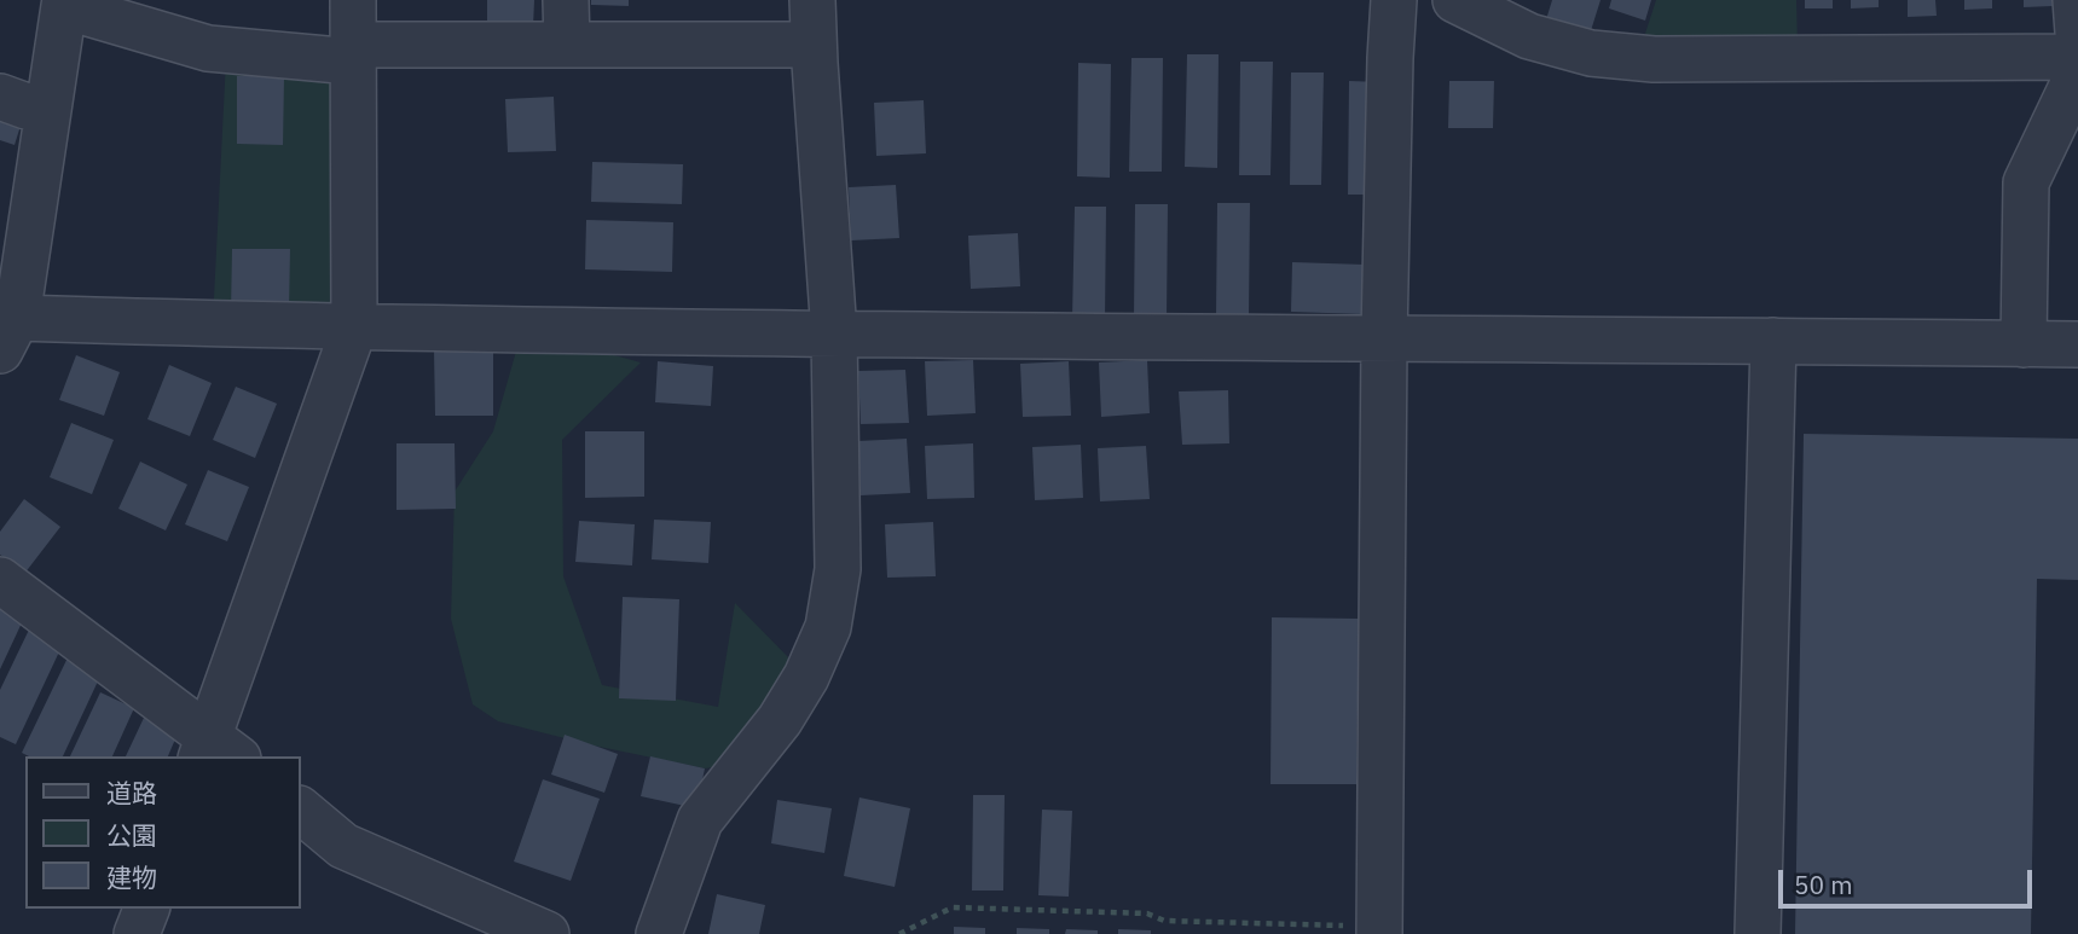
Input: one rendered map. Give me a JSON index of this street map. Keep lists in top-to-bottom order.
{
  "legend": ["道路", "公園", "建物"],
  "scale_bar": "50 m"
}
